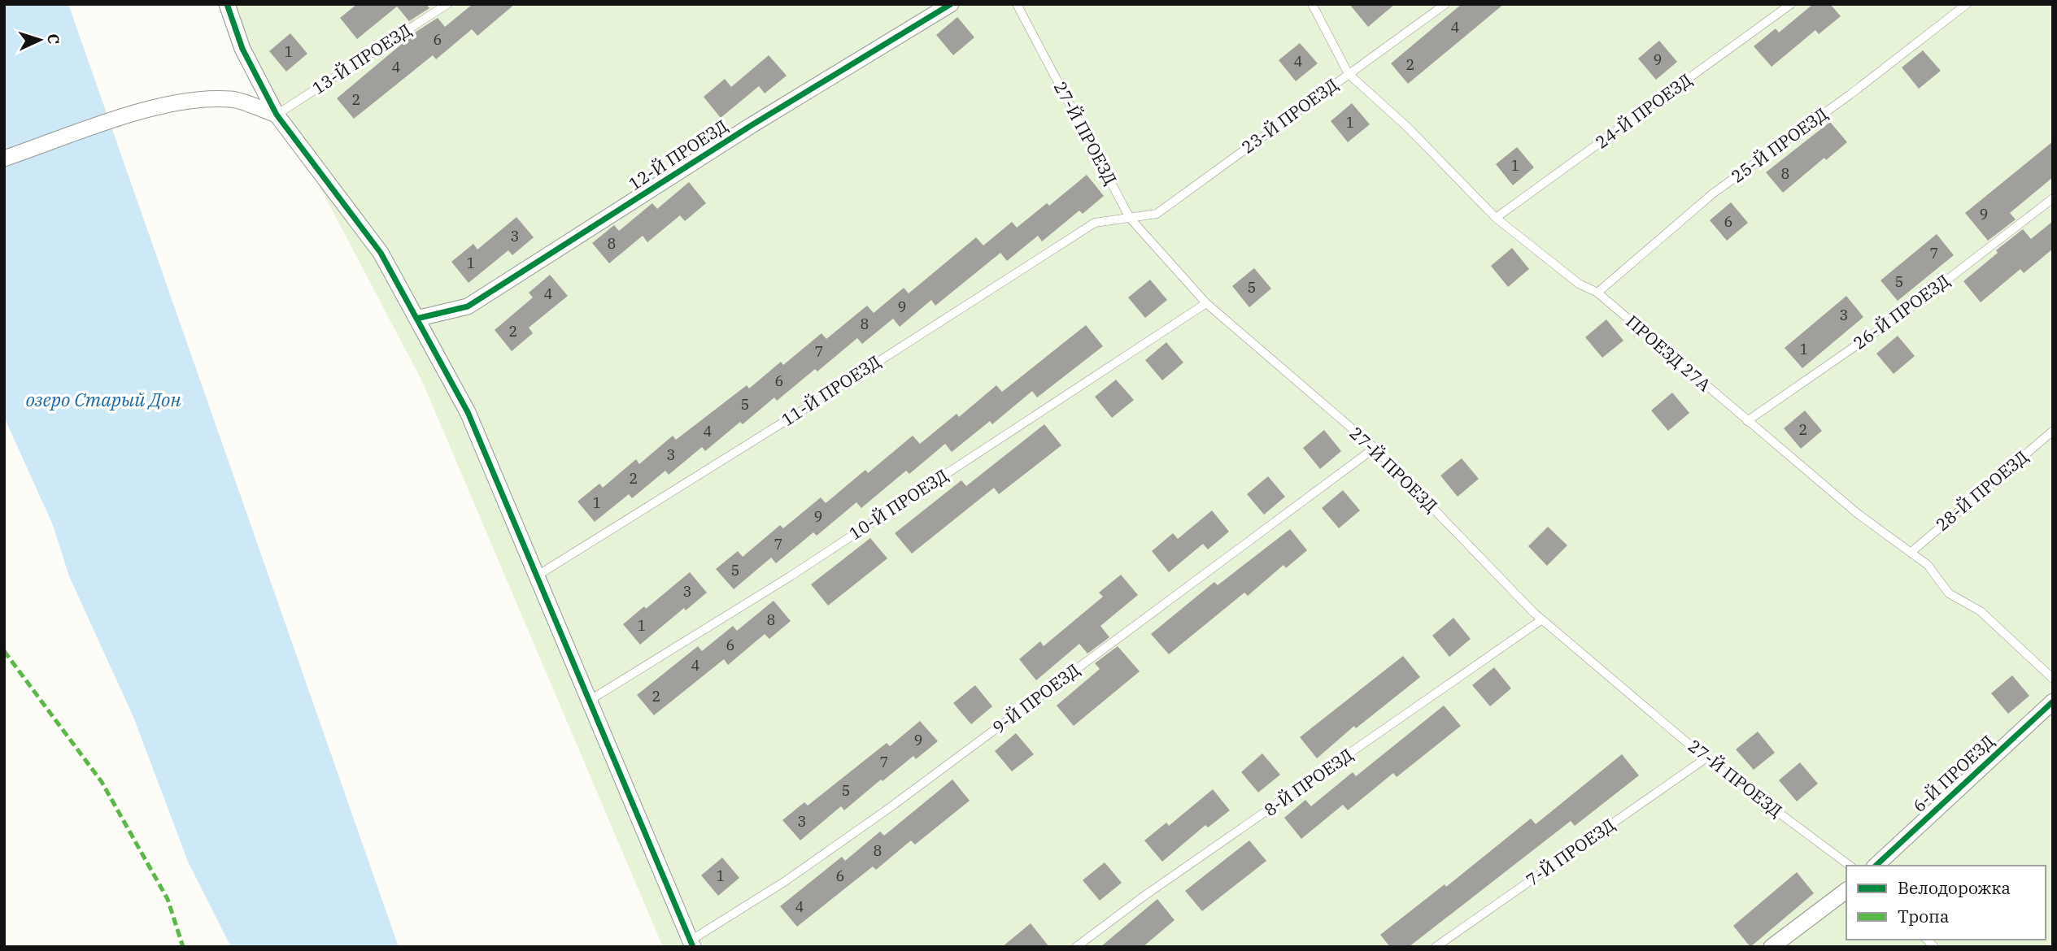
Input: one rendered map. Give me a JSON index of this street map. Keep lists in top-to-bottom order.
{
  "streets": {
    "street": ["12-Й ПРОЕЗД", "6-Й ПРОЕЗД"],
    "lane": [
      "13-Й ПРОЕЗД",
      "24-Й ПРОЕЗД",
      "23-Й ПРОЕЗД",
      "27-Й ПРОЕЗД",
      "25-Й ПРОЕЗД",
      "26-Й ПРОЕЗД",
      "ПРОЕЗД 27А",
      "11-Й ПРОЕЗД",
      "28-Й ПРОЕЗД",
      "10-Й ПРОЕЗД",
      "9-Й ПРОЕЗД",
      "8-Й ПРОЕЗД",
      "7-Й ПРОЕЗД"
    ]
  },
  "crossings": [
    ["24-Й ПРОЕЗД", "ПРОЕЗД 27А"],
    ["23-Й ПРОЕЗД", "27-Й ПРОЕЗД"],
    ["23-Й ПРОЕЗД", "ПРОЕЗД 27А"],
    ["23-Й ПРОЕЗД", "11-Й ПРОЕЗД"],
    ["27-Й ПРОЕЗД", "11-Й ПРОЕЗД"],
    ["27-Й ПРОЕЗД", "10-Й ПРОЕЗД"],
    ["27-Й ПРОЕЗД", "9-Й ПРОЕЗД"],
    ["27-Й ПРОЕЗД", "8-Й ПРОЕЗД"],
    ["27-Й ПРОЕЗД", "7-Й ПРОЕЗД"],
    ["25-Й ПРОЕЗД", "ПРОЕЗД 27А"],
    ["26-Й ПРОЕЗД", "ПРОЕЗД 27А"],
    ["ПРОЕЗД 27А", "28-Й ПРОЕЗД"]
  ],
  "water": ["озеро Старый Дон"],
  "house_numbers": [
    "4",
    "6",
    "1",
    "9",
    "4",
    "2",
    "4",
    "2",
    "1",
    "1",
    "8",
    "9",
    "6",
    "3",
    "8",
    "7",
    "1",
    "5",
    "5",
    "4",
    "9",
    "3",
    "8",
    "2",
    "1",
    "7",
    "6",
    "5",
    "2",
    "4",
    "3",
    "2",
    "1",
    "9",
    "7",
    "5",
    "3",
    "8",
    "1",
    "6",
    "4",
    "2",
    "9",
    "7",
    "5",
    "3",
    "8",
    "1",
    "6",
    "4"
  ],
  "legend": ["Велодорожка", "Тропа"],
  "north": "right"
}
